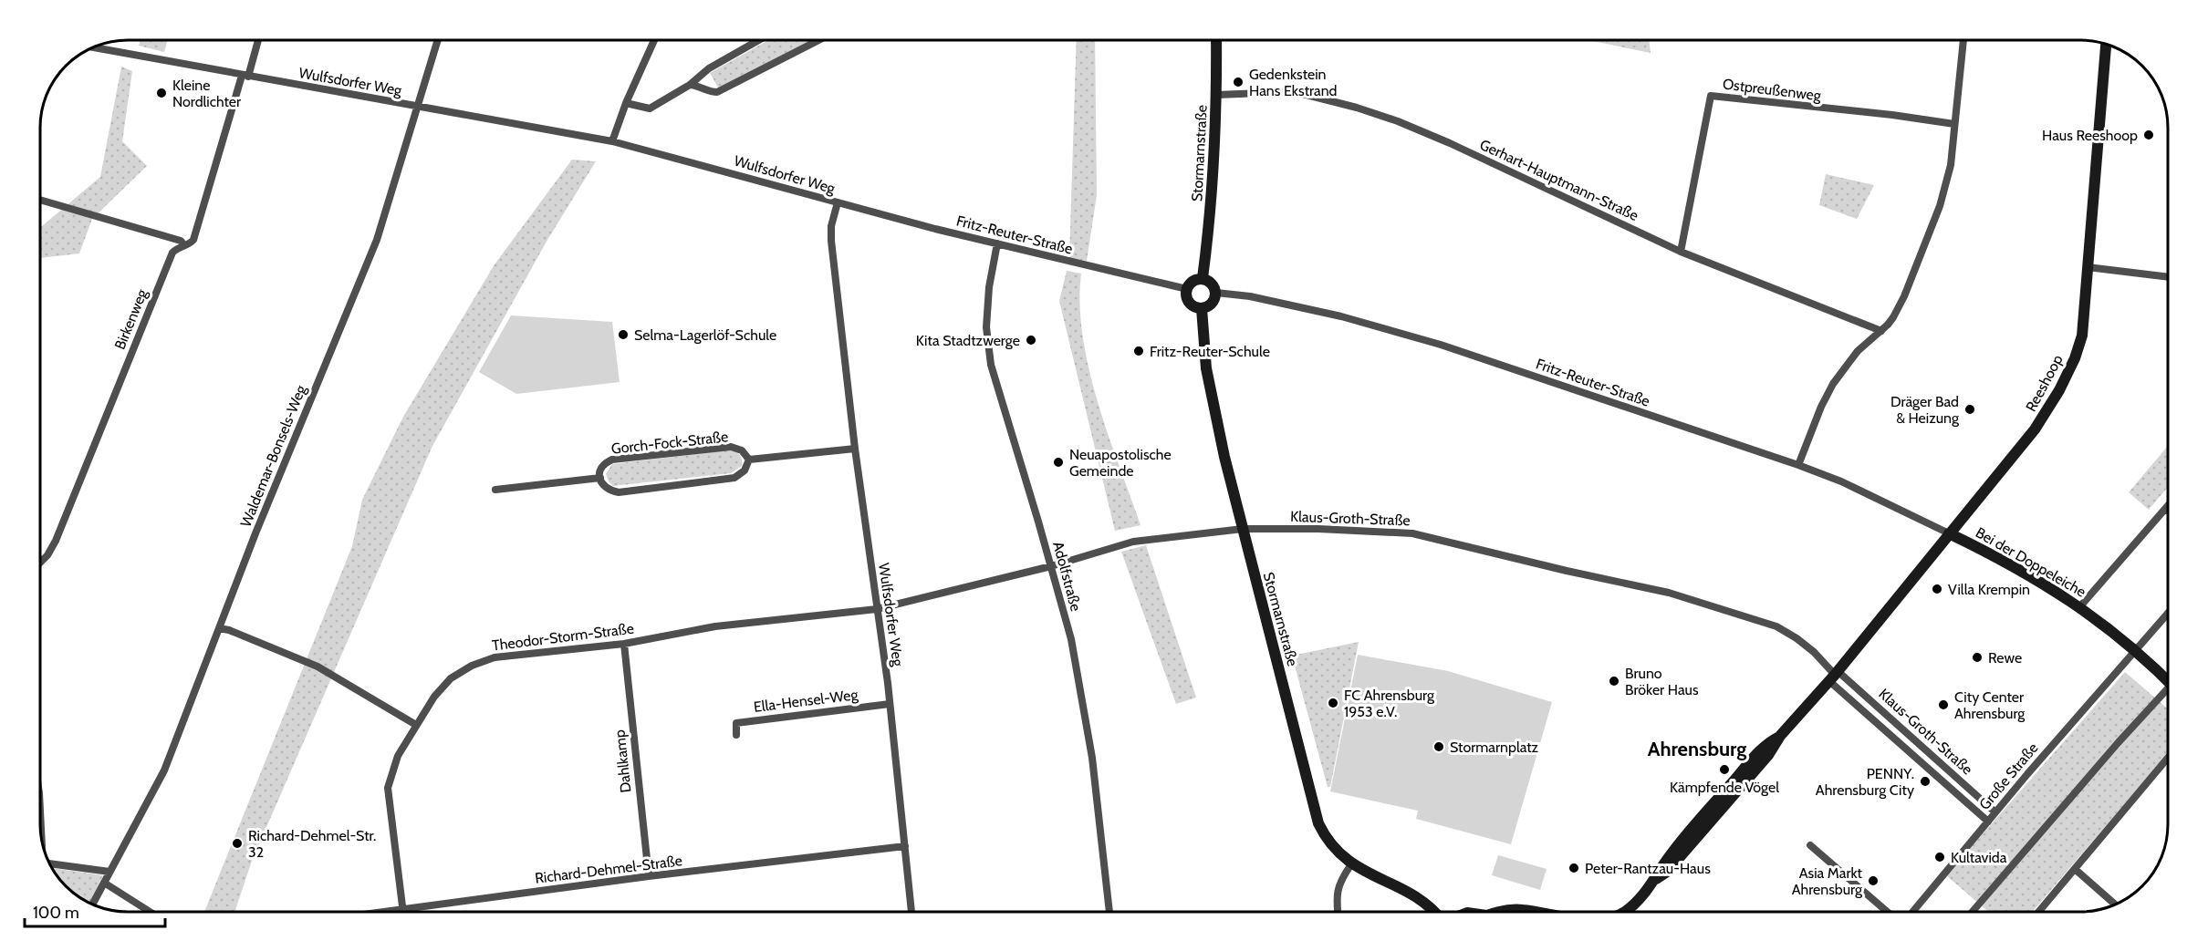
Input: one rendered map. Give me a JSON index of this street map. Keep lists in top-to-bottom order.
{
  "streets": {
    "street": [
      "Wulfsdorfer Weg",
      "Ostpreußenweg",
      "Stormarnstraße",
      "Gerhart-Hauptmann-Straße",
      "Fritz-Reuter-Straße",
      "Birkenweg",
      "Reeshoop",
      "Gorch-Fock-Straße",
      "Waldemar-Bonsels-Weg",
      "Klaus-Groth-Straße",
      "Bei der Doppeleiche",
      "Adolfstraße",
      "Theodor-Storm-Straße",
      "Ella-Hensel-Weg",
      "Dahlkamp",
      "Große Straße",
      "Richard-Dehmel-Straße"
    ]
  },
  "crossings": [
    ["Wulfsdorfer Weg", "Fritz-Reuter-Straße"],
    ["Wulfsdorfer Weg", "Birkenweg"],
    ["Wulfsdorfer Weg", "Waldemar-Bonsels-Weg"],
    ["Wulfsdorfer Weg", "Klaus-Groth-Straße"],
    ["Wulfsdorfer Weg", "Theodor-Storm-Straße"],
    ["Wulfsdorfer Weg", "Ella-Hensel-Weg"],
    ["Wulfsdorfer Weg", "Richard-Dehmel-Straße"],
    ["Ostpreußenweg", "Gerhart-Hauptmann-Straße"],
    ["Stormarnstraße", "Gerhart-Hauptmann-Straße"],
    ["Stormarnstraße", "Fritz-Reuter-Straße"],
    ["Stormarnstraße", "Klaus-Groth-Straße"],
    ["Fritz-Reuter-Straße", "Reeshoop"],
    ["Fritz-Reuter-Straße", "Bei der Doppeleiche"],
    ["Fritz-Reuter-Straße", "Adolfstraße"],
    ["Reeshoop", "Klaus-Groth-Straße"],
    ["Reeshoop", "Bei der Doppeleiche"],
    ["Klaus-Groth-Straße", "Adolfstraße"],
    ["Klaus-Groth-Straße", "Theodor-Storm-Straße"],
    ["Klaus-Groth-Straße", "Große Straße"],
    ["Bei der Doppeleiche", "Große Straße"],
    ["Theodor-Storm-Straße", "Dahlkamp"],
    ["Theodor-Storm-Straße", "Richard-Dehmel-Straße"],
    ["Dahlkamp", "Richard-Dehmel-Straße"]
  ],
  "districts": ["Ahrensburg"],
  "places": [
    "Gedenkstein Hans Ekstrand",
    "Kleine Nordlichter",
    "Haus Reeshoop",
    "Selma-Lagerlöf-Schule",
    "Kita Stadtzwerge",
    "Fritz-Reuter-Schule",
    "Dräger Bad & Heizung",
    "Neuapostolische Gemeinde",
    "Villa Krempin",
    "Rewe",
    "Bruno Bröker Haus",
    "FC Ahrensburg 1953 e.V.",
    "City Center Ahrensburg",
    "Stormarnplatz",
    "Kämpfende Vögel",
    "PENNY. Ahrensburg City",
    "Richard-Dehmel-Str. 32",
    "Kultavida",
    "Peter-Rantzau-Haus",
    "Asia Markt Ahrensburg"
  ],
  "scale_bar": "100 m"
}
